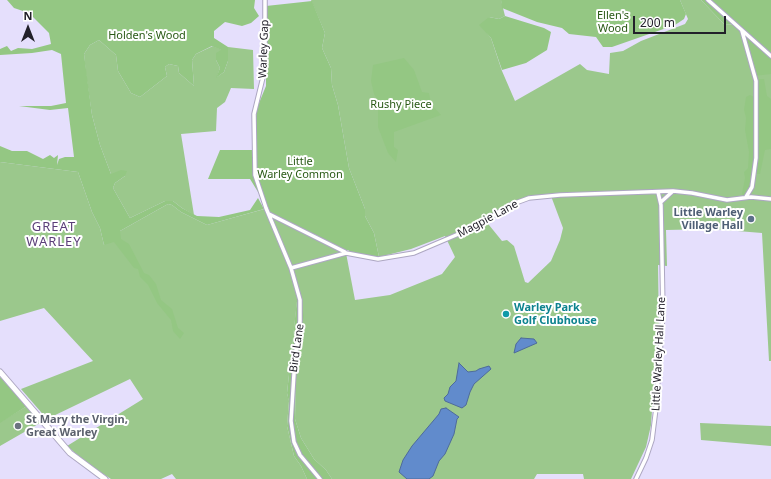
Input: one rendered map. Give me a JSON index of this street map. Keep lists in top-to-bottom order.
{
  "streets": {
    "street": [
      "Warley Gap",
      "Magpie Lane",
      "Bird Lane",
      "Little Warley Hall Lane"
    ]
  },
  "crossings": [
    ["Warley Gap", "Magpie Lane"],
    ["Warley Gap", "Bird Lane"],
    ["Magpie Lane", "Bird Lane"],
    ["Magpie Lane", "Little Warley Hall Lane"]
  ],
  "districts": ["GREAT WARLEY"],
  "parks": [
    "Ellen's Wood",
    "Holden's Wood",
    "Rushy Piece",
    "Little Warley Common"
  ],
  "places": ["Little Warley Village Hall", "Warley Park Golf Clubhouse", "St Mary the Virgin, Great Warley"],
  "scale_bar": "200 m",
  "north": "top"
}
